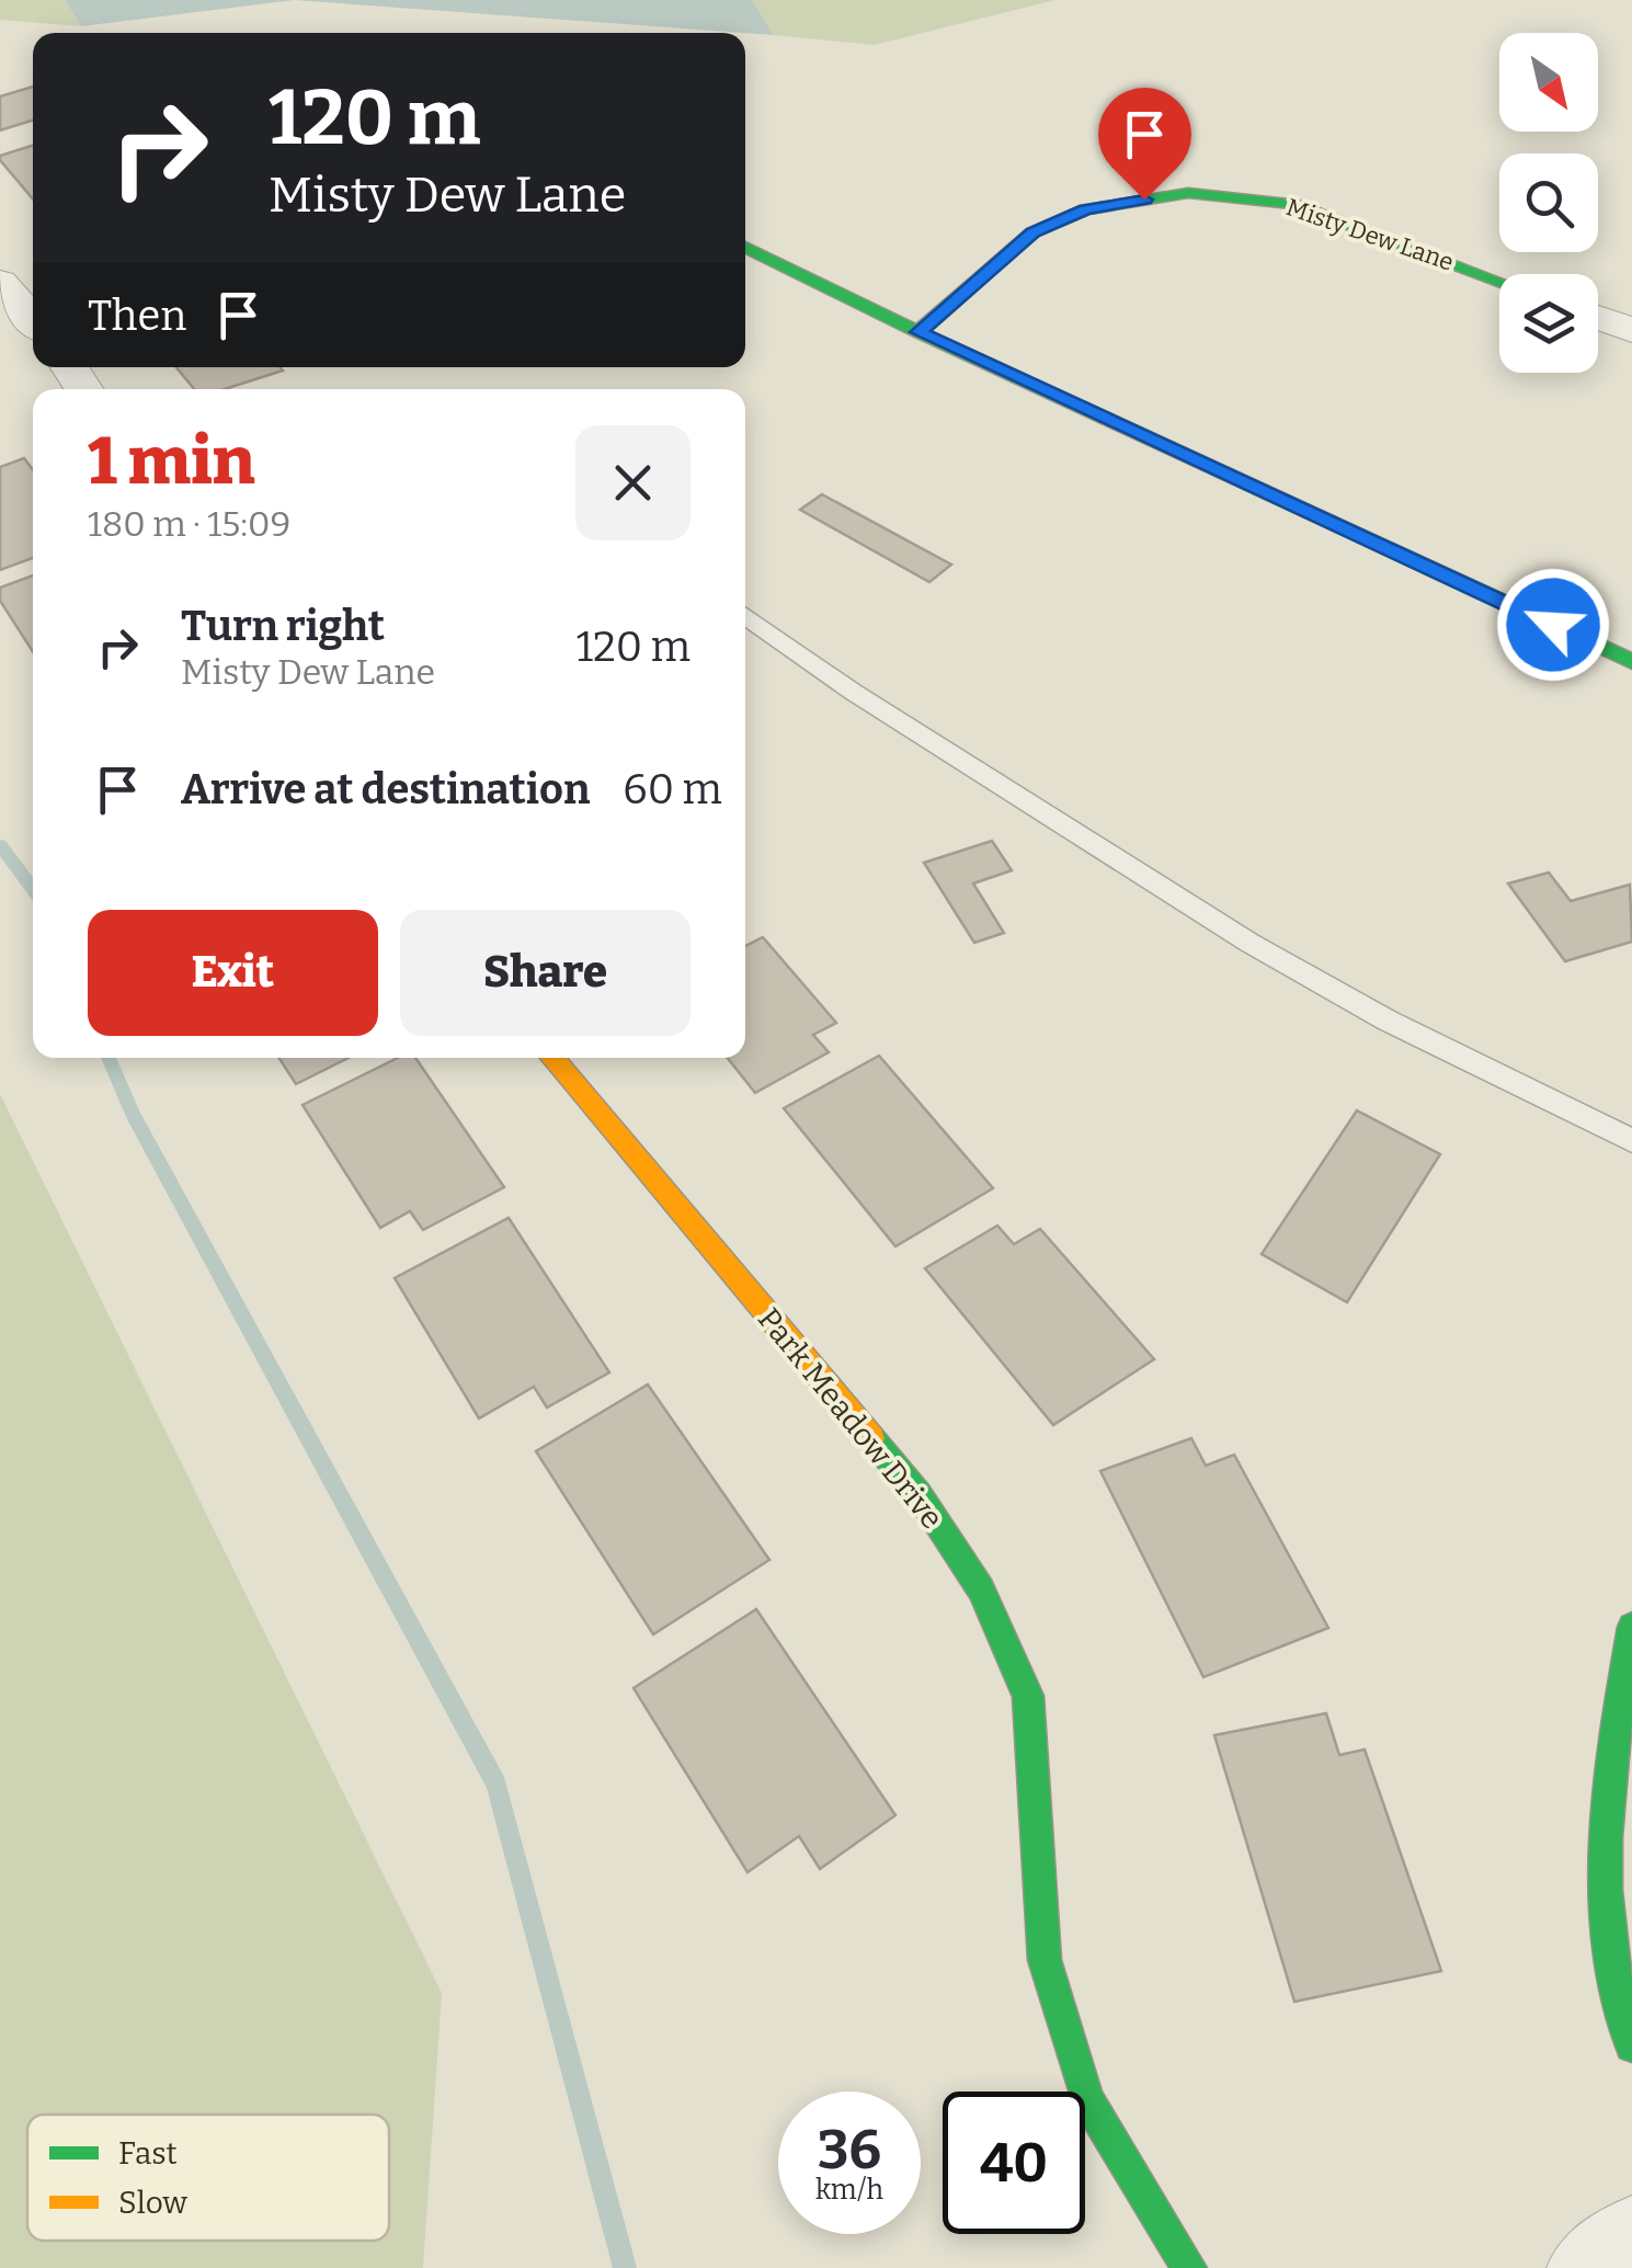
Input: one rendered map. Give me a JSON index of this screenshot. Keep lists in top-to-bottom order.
{
  "streets": {
    "street": ["Misty Dew Lane", "Park Meadow Drive"]
  },
  "legend": ["Fast", "Slow"],
  "north": "bottom right",
  "page": {
    "turn": ["120 m", "Misty Dew Lane"],
    "then": "Then",
    "heading": ["1 min", "180 m · 15:09"],
    "list": [
      {
        "name": "Turn right",
        "note": "Misty Dew Lane",
        "value": "120 m"
      },
      {
        "name": "Arrive at destination",
        "value": "60 m"
      }
    ],
    "buttons": ["Exit", "Share"],
    "speed": "36 km/h",
    "limit": "40"
  }
}
